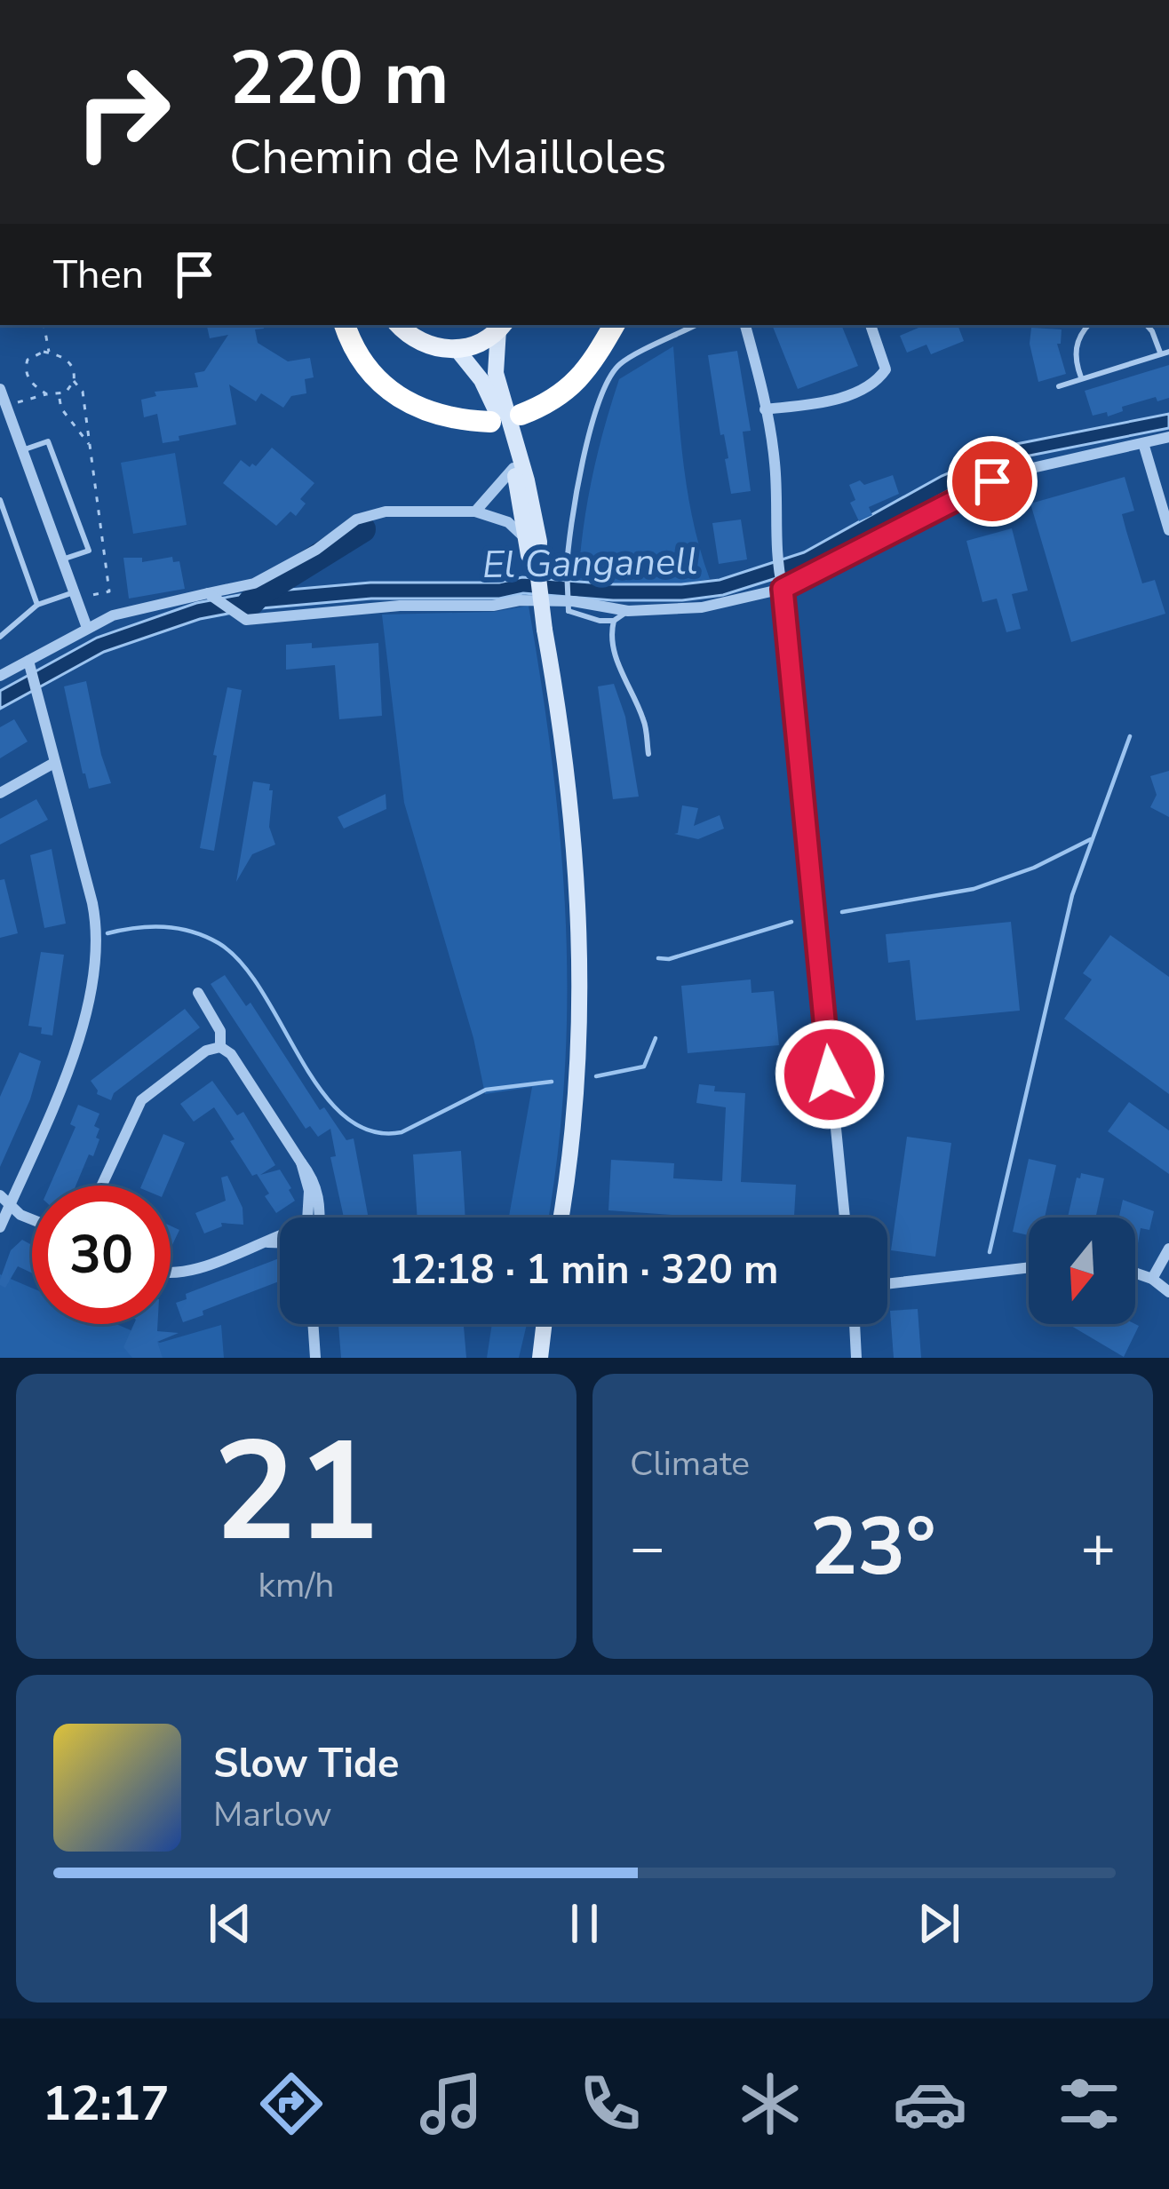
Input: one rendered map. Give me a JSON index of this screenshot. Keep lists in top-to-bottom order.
{
  "water": ["El Ganganell"],
  "north": "bottom",
  "page": {
    "turn": ["220 m", "Chemin de Mailloles"],
    "then": "Then",
    "limit": "30",
    "trip": "12:18 · 1 min · 320 m",
    "tile": [
      ["21", "km/h"],
      "Climate"
    ],
    "heat": ["−", "23°", "+"],
    "song": ["Slow Tide", "Marlow"],
    "tabs": "12:17"
  }
}
